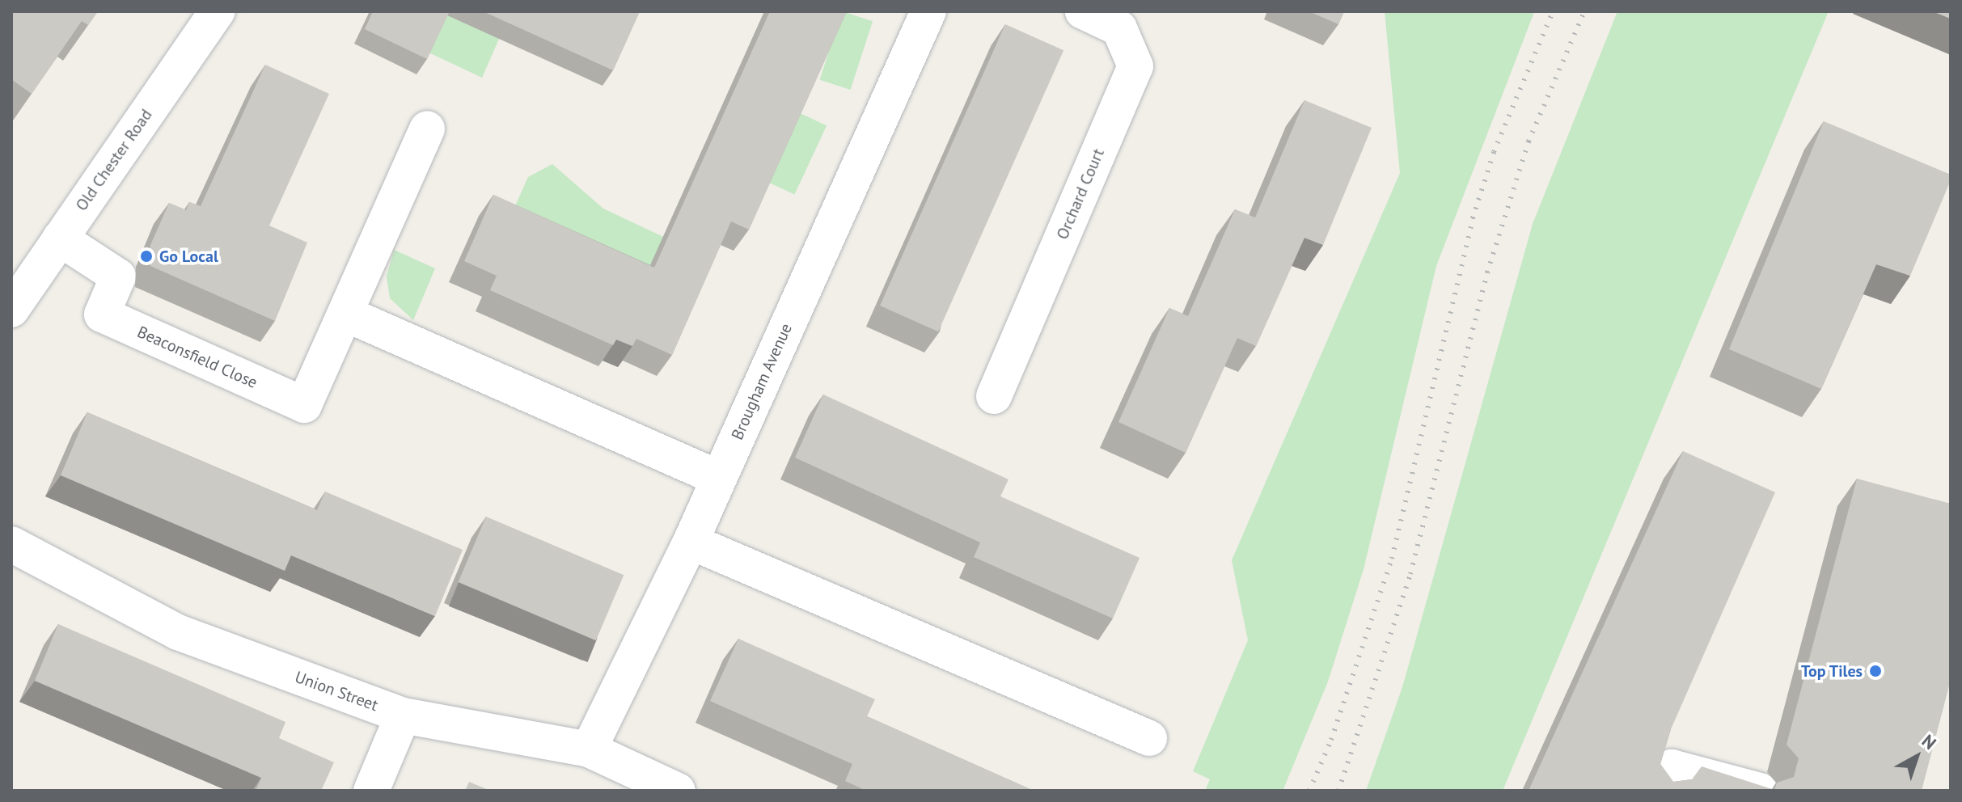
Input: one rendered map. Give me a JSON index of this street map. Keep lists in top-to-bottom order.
{
  "streets": {
    "street": [
      "Old Chester Road",
      "Orchard Court",
      "Beaconsfield Close",
      "Brougham Avenue",
      "Union Street"
    ]
  },
  "crossings": [
    ["Old Chester Road", "Beaconsfield Close"],
    ["Brougham Avenue", "Union Street"]
  ],
  "places": ["Go Local", "Top Tiles"],
  "north": "top right"
}
